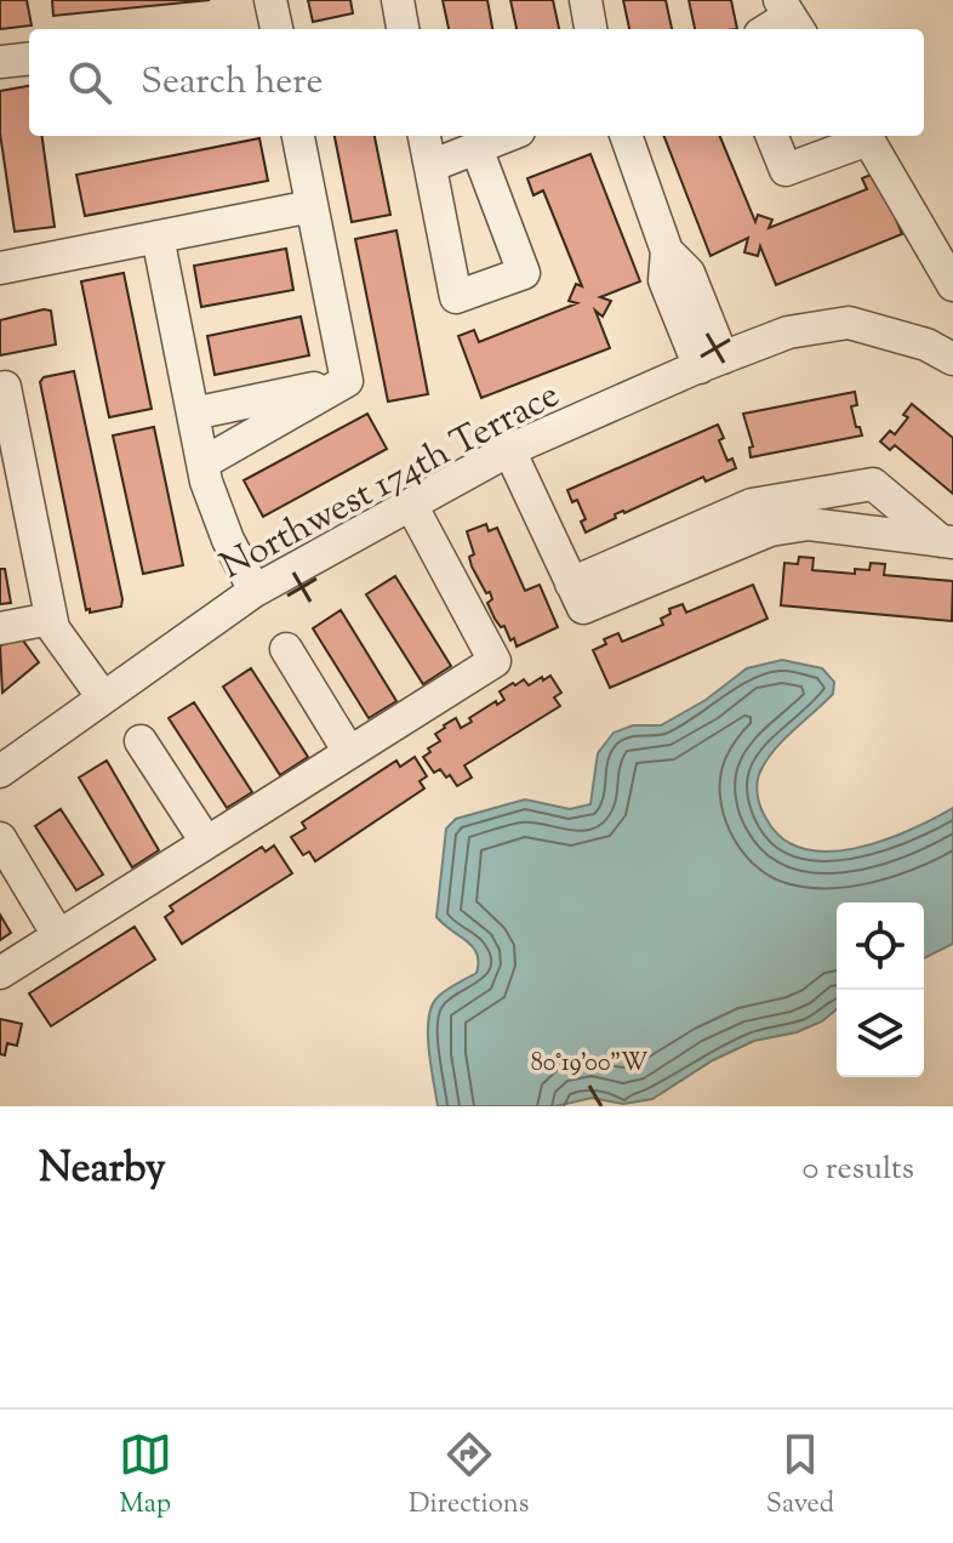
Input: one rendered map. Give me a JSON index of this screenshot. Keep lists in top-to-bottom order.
{
  "streets": {
    "street": ["Northwest 174th Terrace"]
  },
  "page": {
    "search": "Search here",
    "heading": ["Nearby", "0 results"],
    "nav": ["Map", "Directions", "Saved"]
  },
  "coordinates": ["80°19'00\"W"]
}
